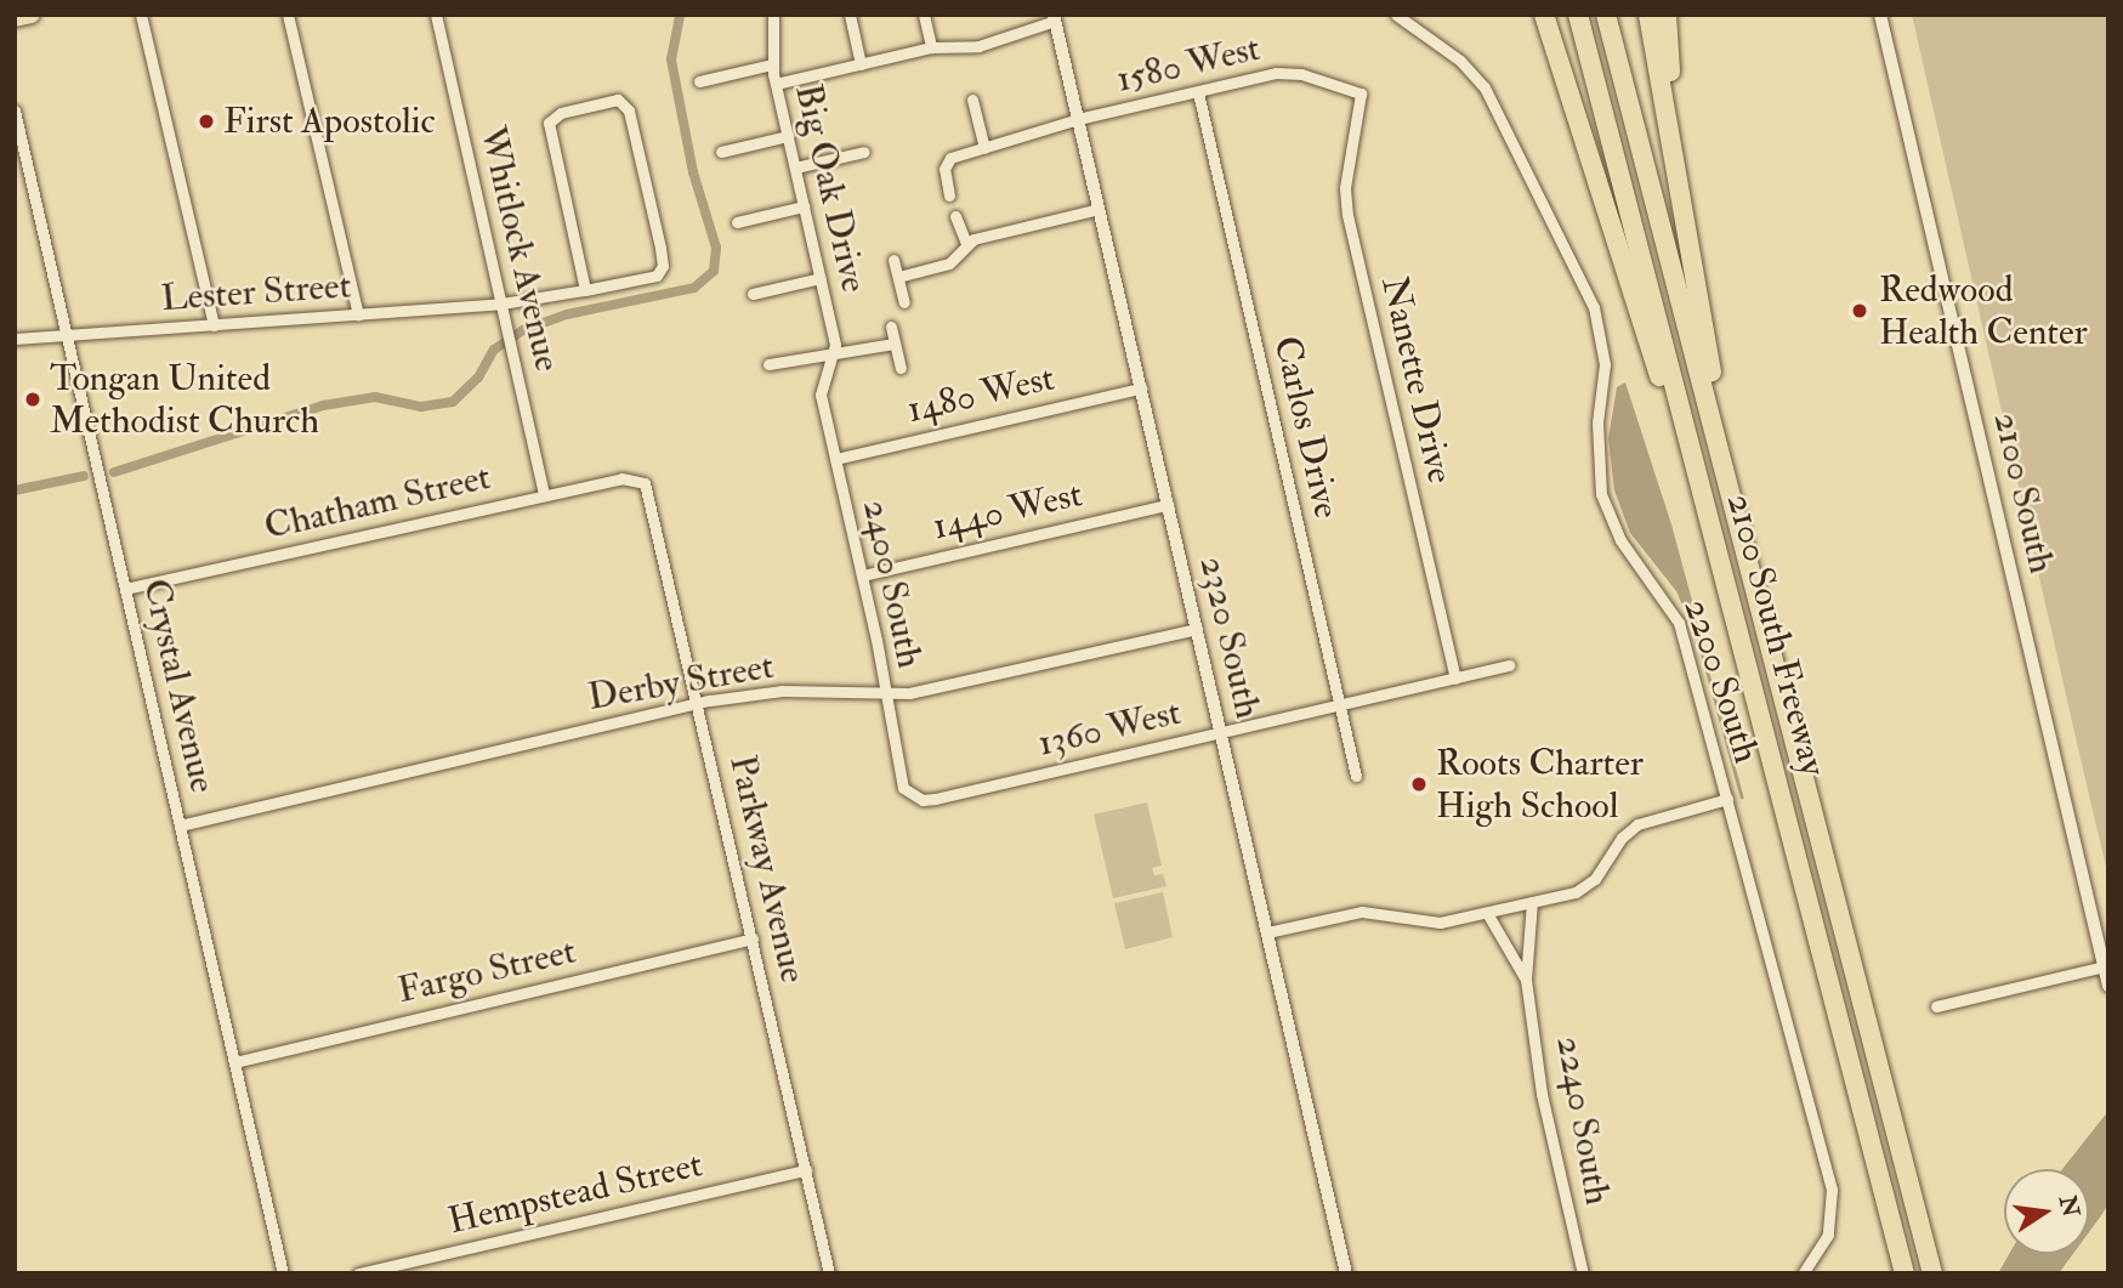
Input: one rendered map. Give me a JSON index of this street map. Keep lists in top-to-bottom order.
{
  "streets": {
    "highway": ["2100 South Freeway"],
    "street": [
      "1580 West",
      "Big Oak Drive",
      "Whitlock Avenue",
      "Lester Street",
      "Nanette Drive",
      "1480 West",
      "Carlos Drive",
      "2100 South",
      "Chatham Street",
      "1440 West",
      "2400 South",
      "2320 South",
      "2200 South",
      "Derby Street",
      "Crystal Avenue",
      "1360 West",
      "Parkway Avenue",
      "Fargo Street",
      "2240 South",
      "Hempstead Street"
    ]
  },
  "crossings": [
    ["1580 West", "Nanette Drive"],
    ["1580 West", "Carlos Drive"],
    ["1580 West", "2320 South"],
    ["Big Oak Drive", "2400 South"],
    ["Whitlock Avenue", "Lester Street"],
    ["Whitlock Avenue", "Chatham Street"],
    ["Lester Street", "Crystal Avenue"],
    ["Nanette Drive", "1360 West"],
    ["1480 West", "2400 South"],
    ["1480 West", "2320 South"],
    ["Carlos Drive", "1360 West"],
    ["Chatham Street", "Crystal Avenue"],
    ["Chatham Street", "Parkway Avenue"],
    ["1440 West", "2400 South"],
    ["1440 West", "2320 South"],
    ["2400 South", "Derby Street"],
    ["2400 South", "1360 West"],
    ["2320 South", "Derby Street"],
    ["2320 South", "1360 West"],
    ["Derby Street", "Crystal Avenue"],
    ["Derby Street", "Parkway Avenue"],
    ["Crystal Avenue", "Fargo Street"],
    ["Parkway Avenue", "Fargo Street"],
    ["Parkway Avenue", "Hempstead Street"]
  ],
  "places": [
    "First Apostolic",
    "Redwood Health Center",
    "Tongan United Methodist Church",
    "Roots Charter High School"
  ],
  "north": "right"
}
